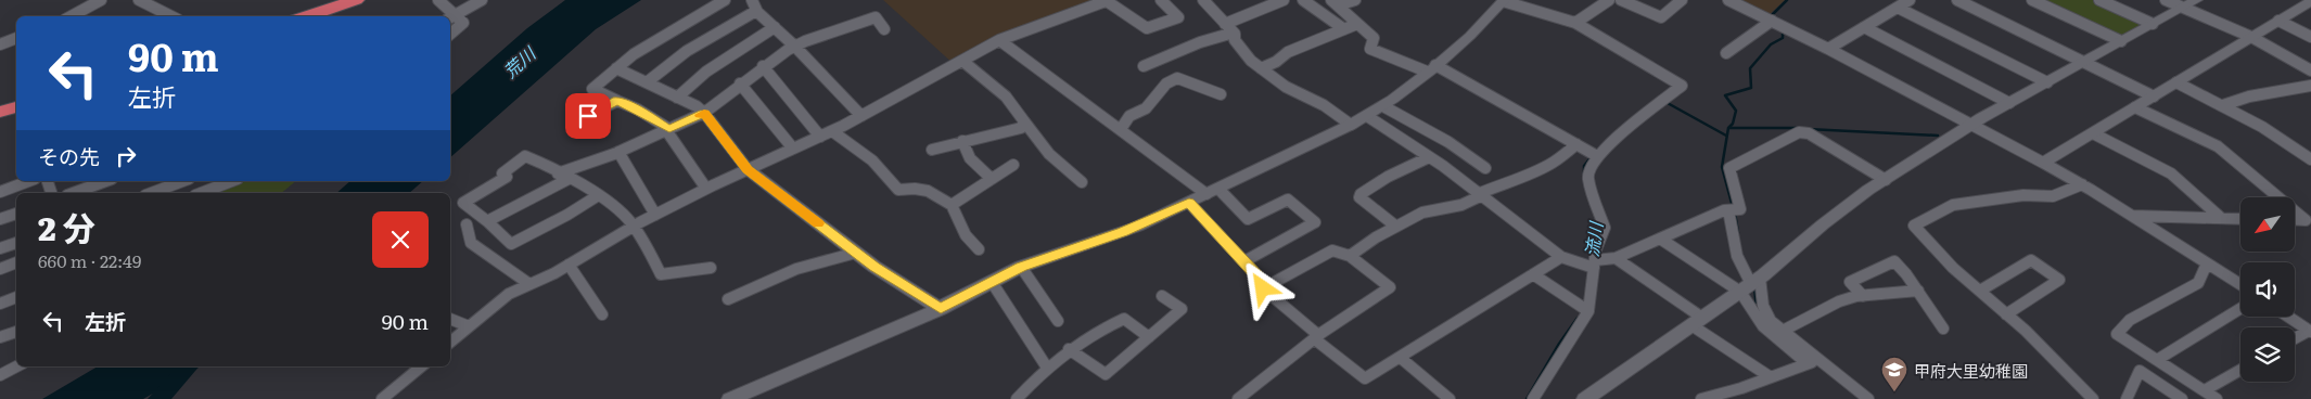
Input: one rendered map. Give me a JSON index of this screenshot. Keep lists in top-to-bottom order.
{
  "water": ["荒川", "流川"],
  "places": {
    "school or university": ["甲府大里幼稚園"]
  },
  "north": "bottom left",
  "page": {
    "turn": ["90 m", "左折"],
    "then": "その先",
    "heading": ["2 分", "660 m · 22:49"],
    "list": [
      {
        "name": "左折",
        "value": "90 m"
      }
    ]
  }
}
